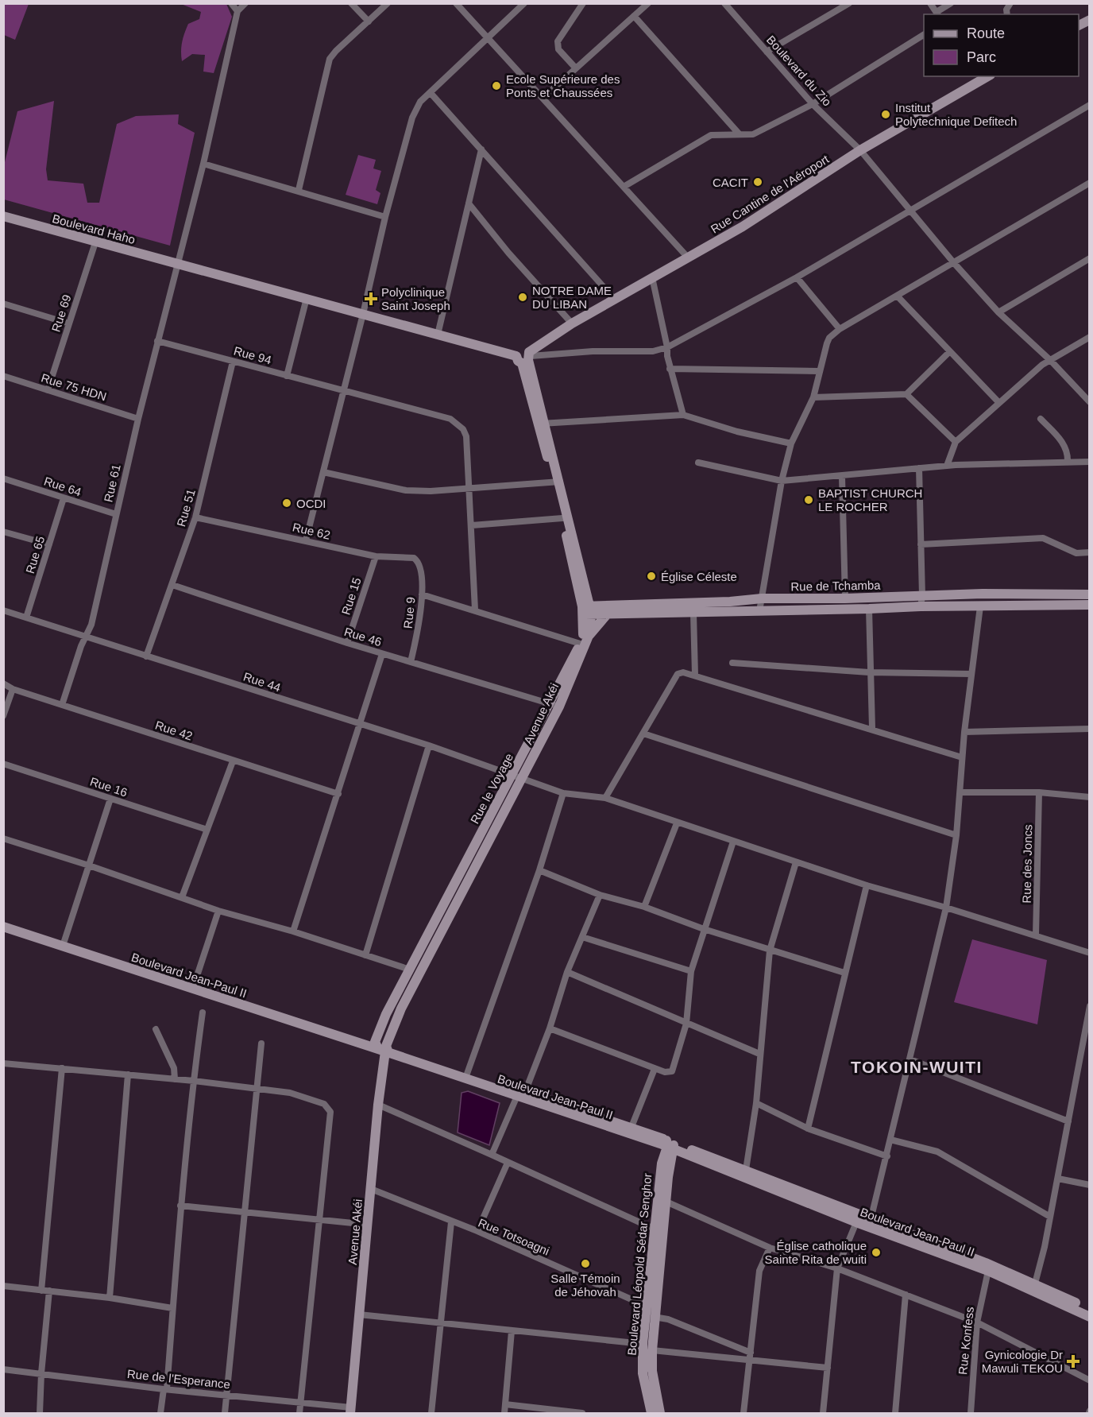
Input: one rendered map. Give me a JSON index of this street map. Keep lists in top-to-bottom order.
{
  "streets": {
    "main road": [
      "Rue Cantine de l'Aéroport",
      "Boulevard Haho",
      "Rue de Tchamba",
      "Avenue Akéi",
      "Rue le Voyage",
      "Boulevard Jean-Paul II",
      "Boulevard Léopold Sédar Senghor"
    ],
    "street": [
      "Boulevard du Zio",
      "Rue 69",
      "Rue 94",
      "Rue 75 HDN",
      "Rue 61",
      "Rue 64",
      "Rue 51",
      "Rue 62",
      "Rue 65",
      "Rue 15",
      "Rue 9",
      "Rue 46",
      "Rue 44",
      "Rue 42",
      "Rue 16",
      "Rue des Joncs",
      "Rue Totsoagni",
      "Rue Konfess",
      "Rue de l'Esperance"
    ]
  },
  "crossings": [
    ["Boulevard du Zio", "Rue Cantine de l'Aéroport"],
    ["Rue Cantine de l'Aéroport", "Boulevard Haho"],
    ["Boulevard Haho", "Rue 69"],
    ["Boulevard Haho", "Rue 61"],
    ["Rue 69", "Rue 75 HDN"],
    ["Rue 94", "Rue 61"],
    ["Rue 94", "Rue 51"],
    ["Rue 75 HDN", "Rue 61"],
    ["Rue 61", "Rue 64"],
    ["Rue 61", "Rue 44"],
    ["Rue 61", "Rue 42"],
    ["Rue 64", "Rue 65"],
    ["Rue 51", "Rue 62"],
    ["Rue 51", "Rue 46"],
    ["Rue 51", "Rue 44"],
    ["Rue 62", "Rue 15"],
    ["Rue 62", "Rue 9"],
    ["Rue 65", "Rue 44"],
    ["Rue 15", "Rue 46"],
    ["Rue 9", "Rue 46"],
    ["Rue 46", "Avenue Akéi"],
    ["Rue 46", "Rue le Voyage"],
    ["Rue 44", "Avenue Akéi"],
    ["Rue 44", "Rue le Voyage"],
    ["Rue 44", "Rue des Joncs"],
    ["Avenue Akéi", "Rue le Voyage"],
    ["Avenue Akéi", "Boulevard Jean-Paul II"],
    ["Avenue Akéi", "Rue Totsoagni"],
    ["Avenue Akéi", "Rue de l'Esperance"],
    ["Rue le Voyage", "Boulevard Jean-Paul II"],
    ["Boulevard Jean-Paul II", "Boulevard Léopold Sédar Senghor"],
    ["Boulevard Jean-Paul II", "Rue Konfess"],
    ["Rue Totsoagni", "Boulevard Léopold Sédar Senghor"]
  ],
  "districts": ["TOKOIN-WUITI"],
  "places": {
    "other": [
      "Ecole Supérieure des Ponts et Chaussées",
      "Institut Polytechnique Defitech",
      "CACIT",
      "NOTRE DAME DU LIBAN",
      "BAPTIST CHURCH LE ROCHER",
      "OCDI",
      "Église Céleste",
      "Église catholique Sainte Rita de wuiti",
      "Salle Témoin de Jéhovah"
    ],
    "health": ["Polyclinique Saint Joseph", "Gynicologie Dr Mawuli TEKOU"]
  },
  "legend": ["Route", "Parc"]
}
